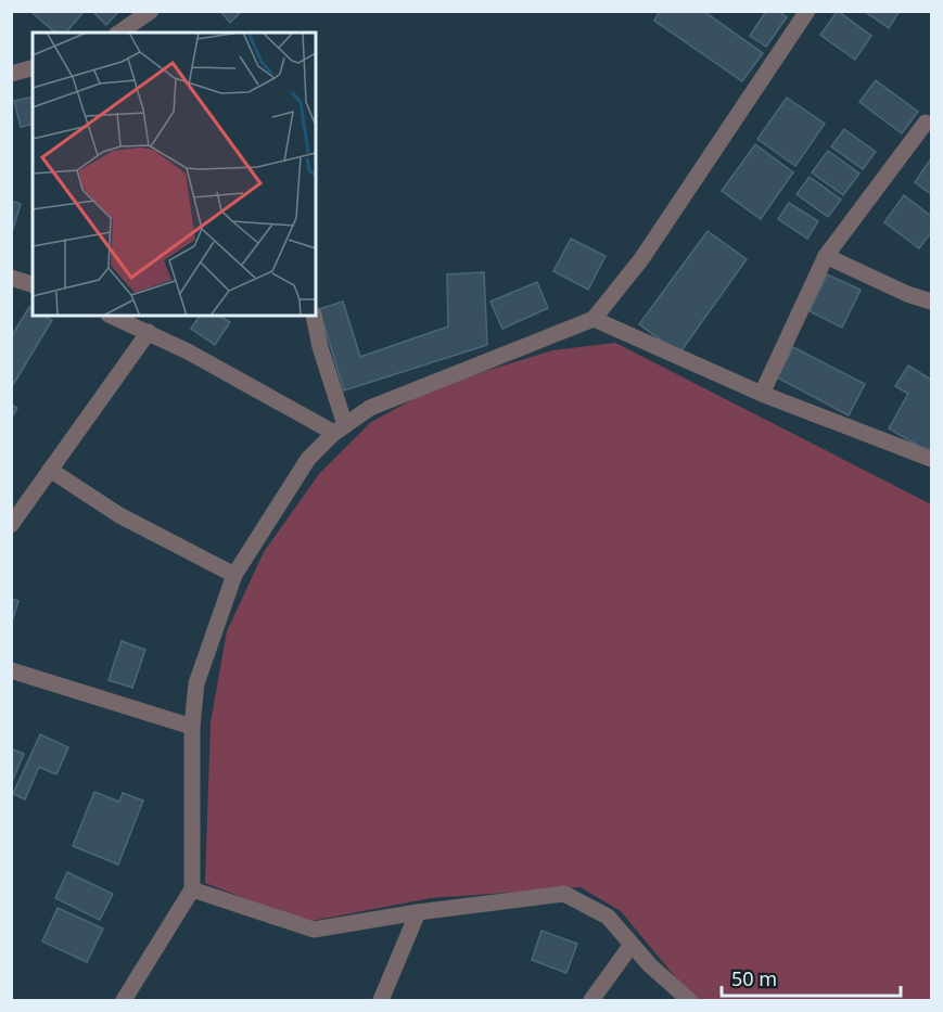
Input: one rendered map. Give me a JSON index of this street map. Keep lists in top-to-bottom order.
{
  "scale_bar": "50 m"
}
